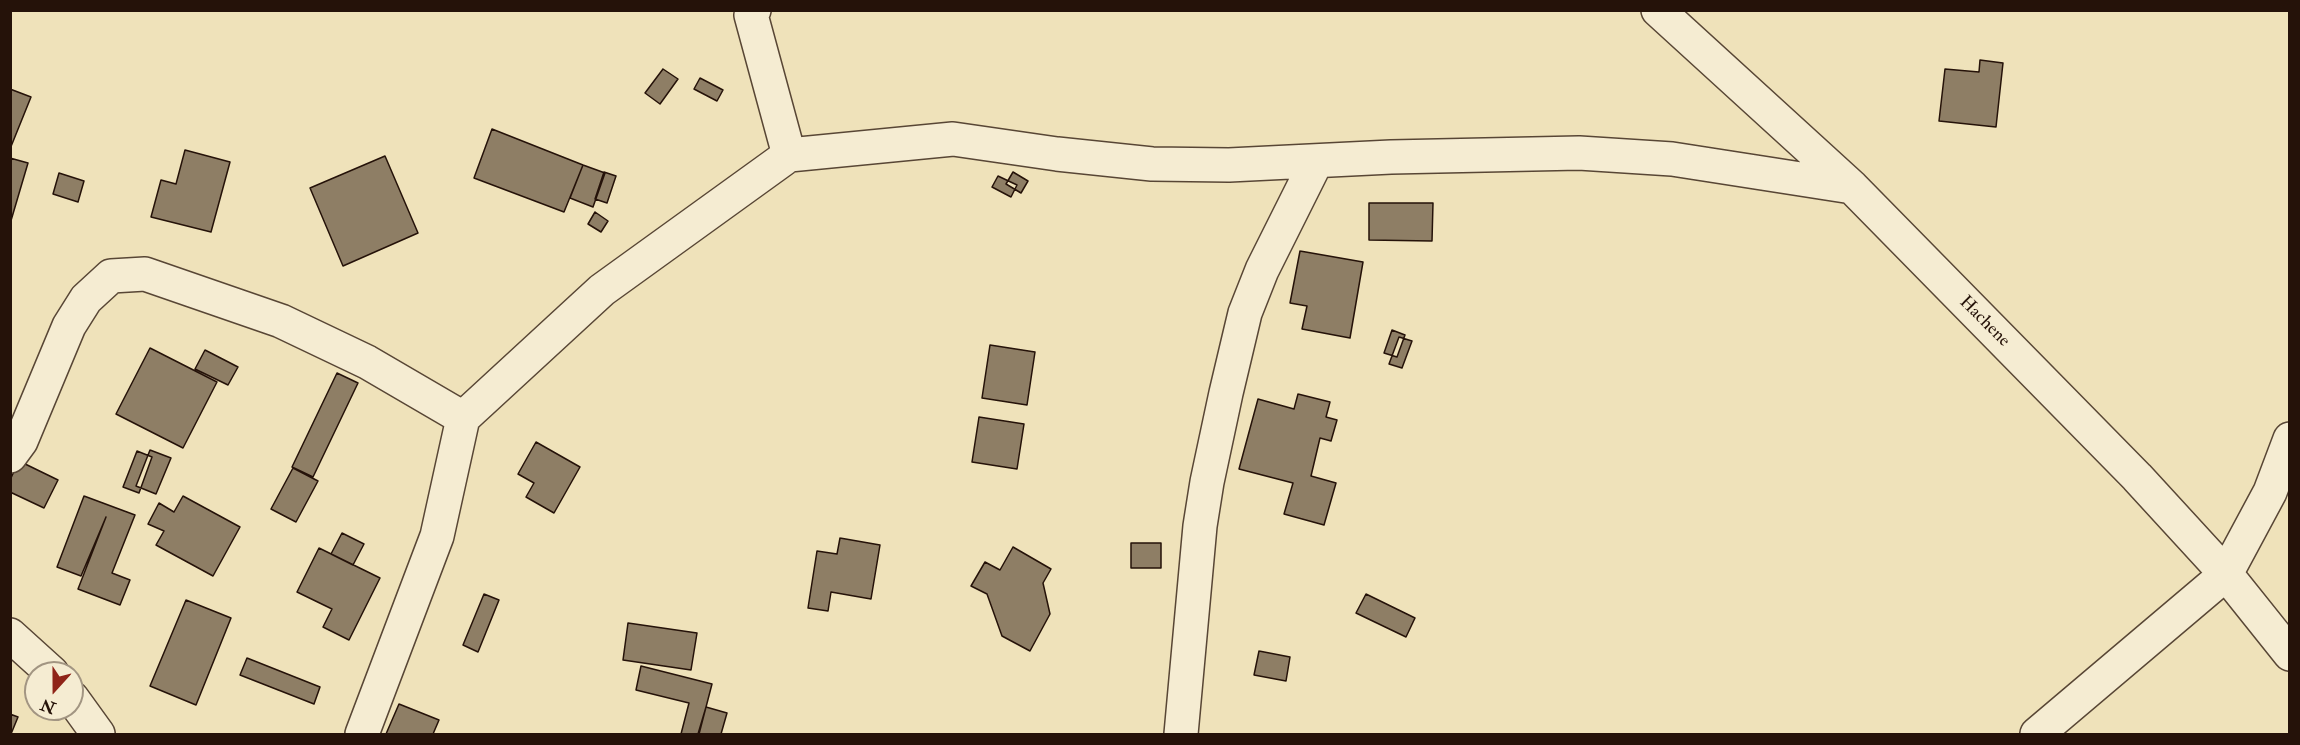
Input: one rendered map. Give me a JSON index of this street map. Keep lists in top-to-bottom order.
{
  "streets": {
    "street": ["Hachene"]
  },
  "north": "bottom"
}
